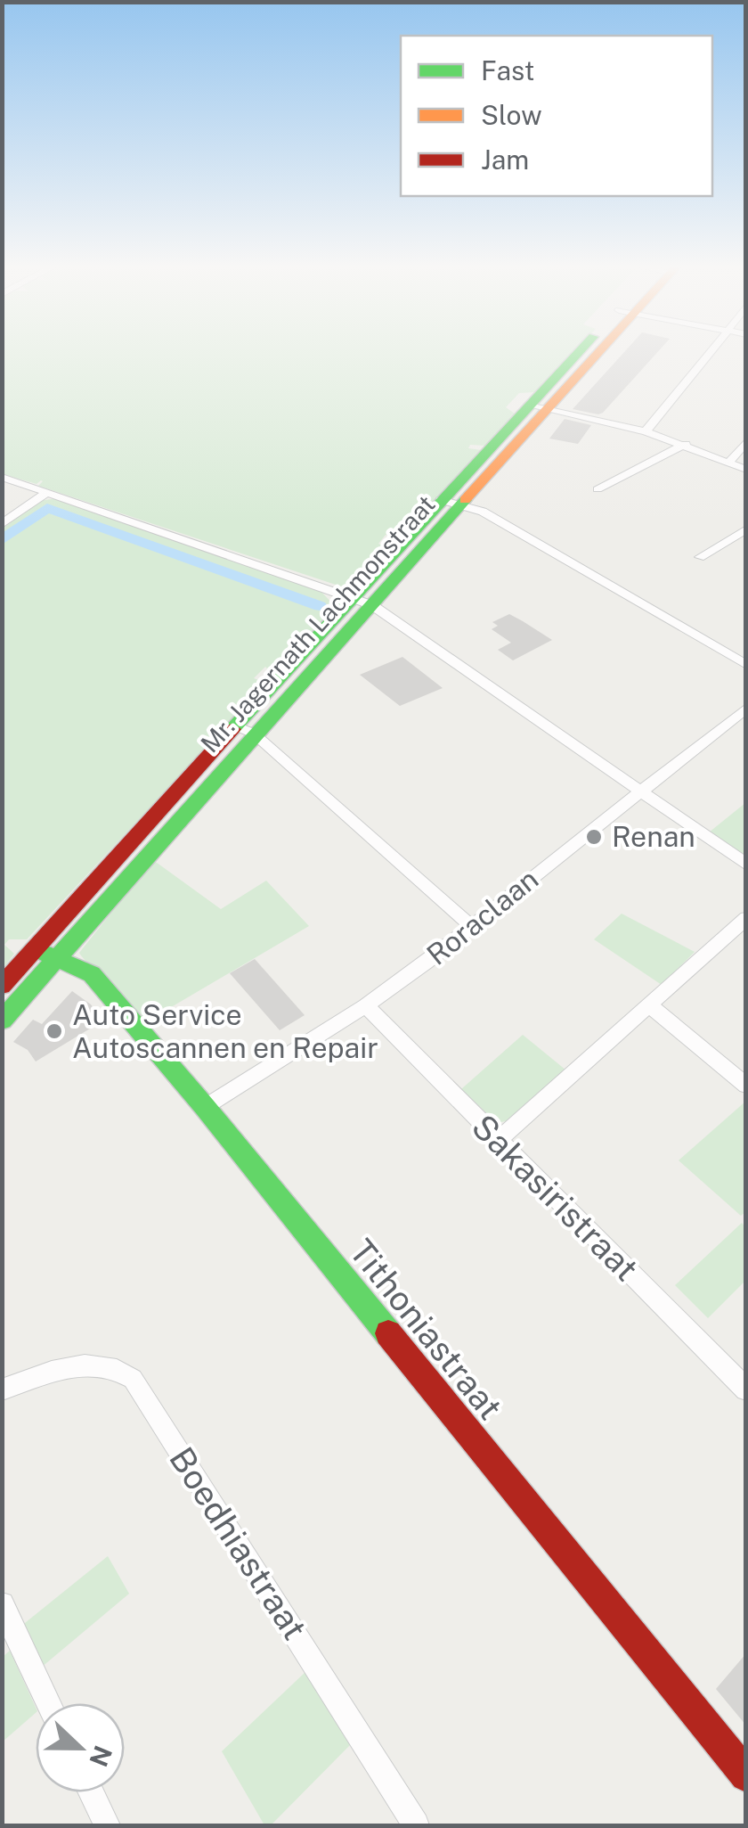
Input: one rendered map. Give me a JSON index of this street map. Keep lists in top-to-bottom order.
{
  "streets": {
    "main road": ["Mr. Jagernath Lachmonstraat", "Tithoniastraat"],
    "street": ["Roraclaan", "Sakasiristraat", "Boedhiastraat"]
  },
  "crossings": [
    ["Mr. Jagernath Lachmonstraat", "Tithoniastraat"],
    ["Roraclaan", "Sakasiristraat"],
    ["Roraclaan", "Tithoniastraat"]
  ],
  "places": ["Renan", "Auto Service Autoscannen en Repair"],
  "legend": ["Fast", "Slow", "Jam"],
  "north": "right"
}
